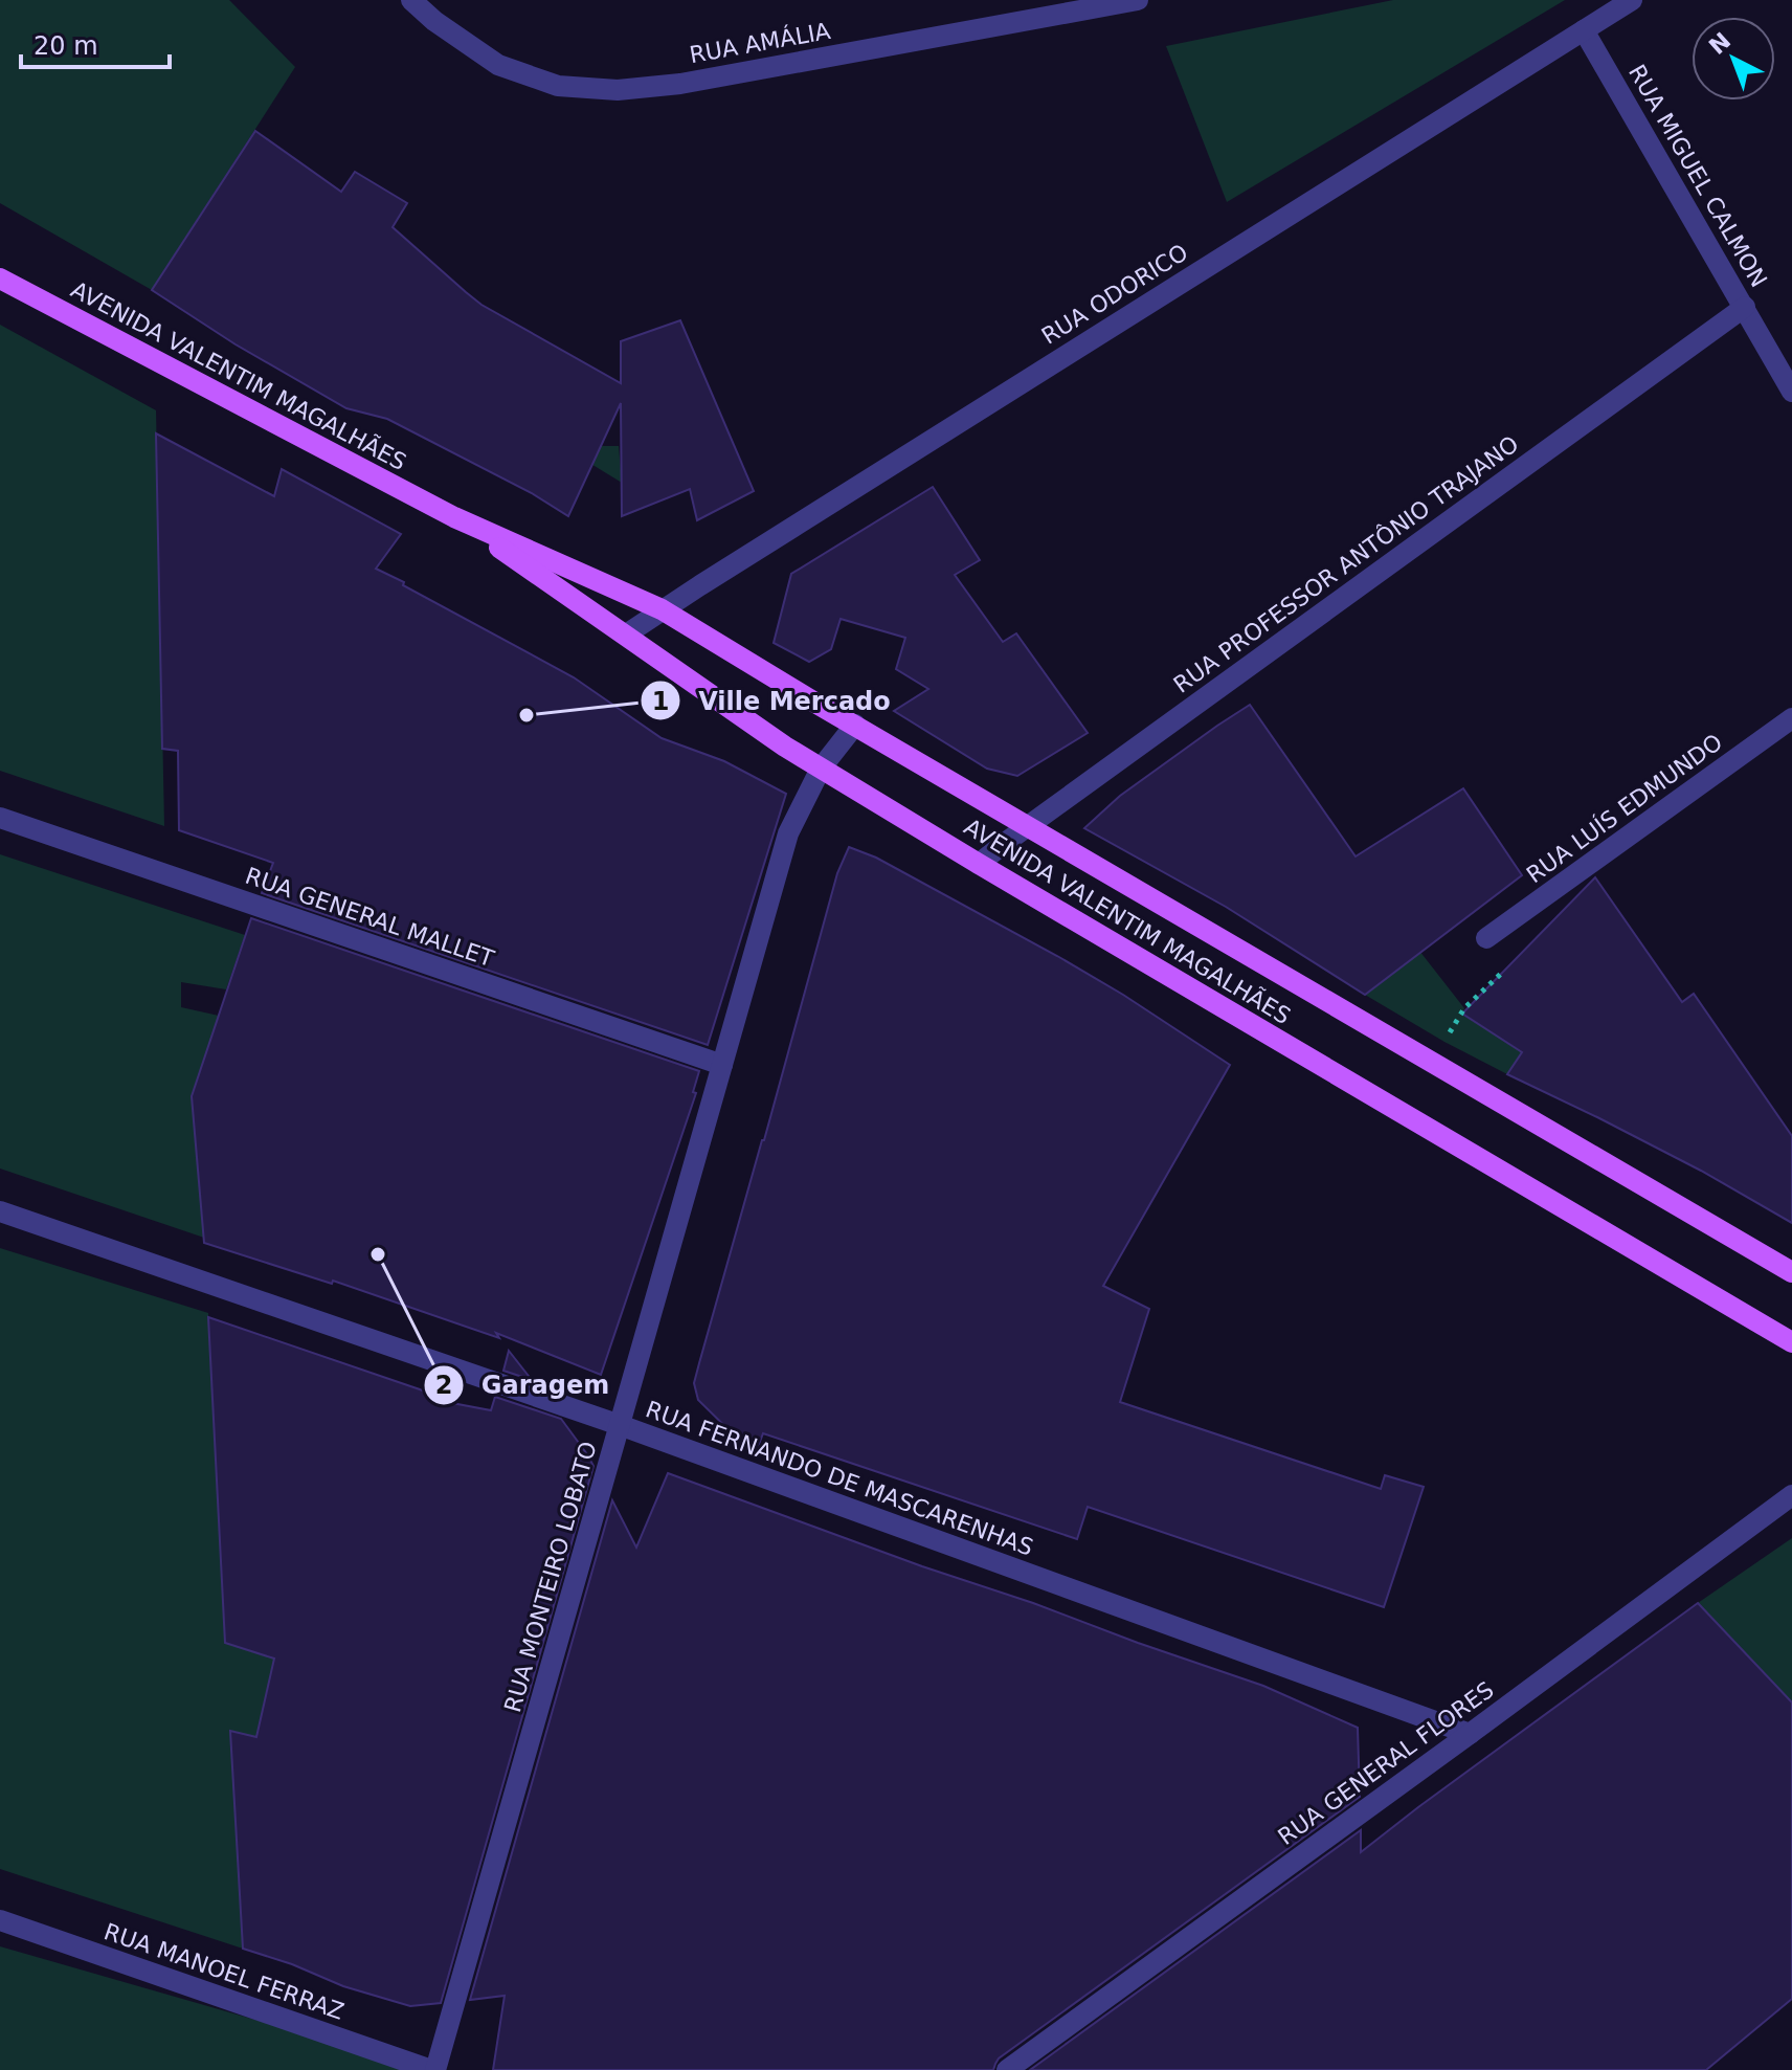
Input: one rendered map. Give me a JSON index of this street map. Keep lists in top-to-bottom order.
{
  "streets": {
    "main road": ["AVENIDA VALENTIM MAGALHÃES"],
    "street": [
      "RUA AMÁLIA",
      "RUA MIGUEL CALMON",
      "RUA ODORICO",
      "RUA PROFESSOR ANTÔNIO TRAJANO",
      "RUA LUÍS EDMUNDO",
      "RUA GENERAL MALLET",
      "RUA FERNANDO DE MASCARENHAS",
      "RUA MONTEIRO LOBATO",
      "RUA GENERAL FLORES",
      "RUA MANOEL FERRAZ"
    ]
  },
  "crossings": [
    ["RUA MIGUEL CALMON", "RUA ODORICO"],
    ["RUA MIGUEL CALMON", "RUA PROFESSOR ANTÔNIO TRAJANO"],
    ["RUA ODORICO", "AVENIDA VALENTIM MAGALHÃES"],
    ["AVENIDA VALENTIM MAGALHÃES", "RUA PROFESSOR ANTÔNIO TRAJANO"],
    ["AVENIDA VALENTIM MAGALHÃES", "RUA MONTEIRO LOBATO"],
    ["RUA GENERAL MALLET", "RUA MONTEIRO LOBATO"],
    ["RUA FERNANDO DE MASCARENHAS", "RUA MONTEIRO LOBATO"],
    ["RUA FERNANDO DE MASCARENHAS", "RUA GENERAL FLORES"],
    ["RUA MONTEIRO LOBATO", "RUA MANOEL FERRAZ"]
  ],
  "places": ["Ville Mercado", "Garagem"],
  "scale_bar": "20 m",
  "north": "top left"
}
